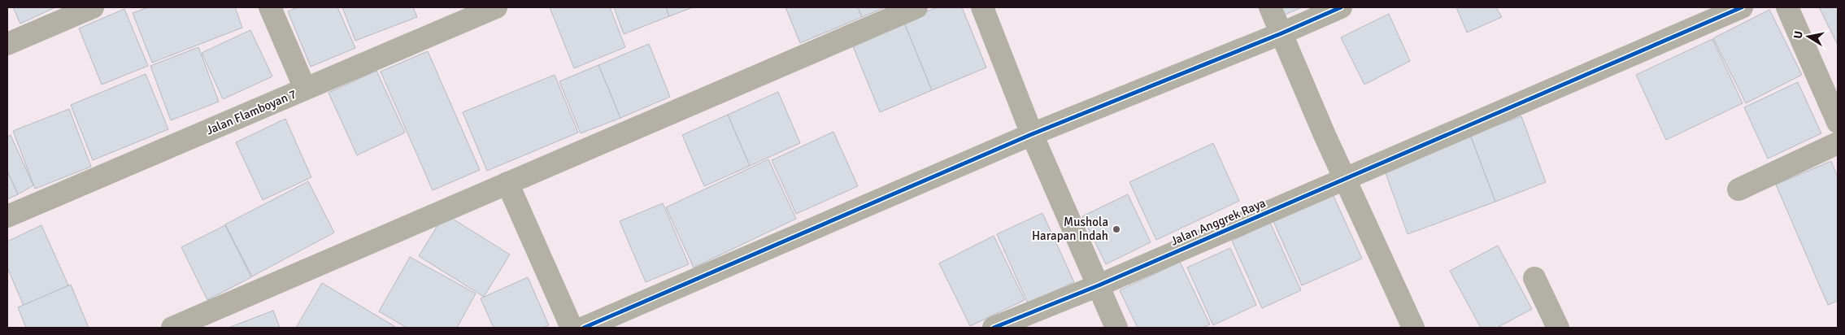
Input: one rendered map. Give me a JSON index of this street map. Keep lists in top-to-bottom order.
{
  "streets": {
    "street": ["Jalan Flamboyan 7", "Jalan Anggrek Raya"]
  },
  "places": ["Mushola Harapan Indah"],
  "north": "left"
}
